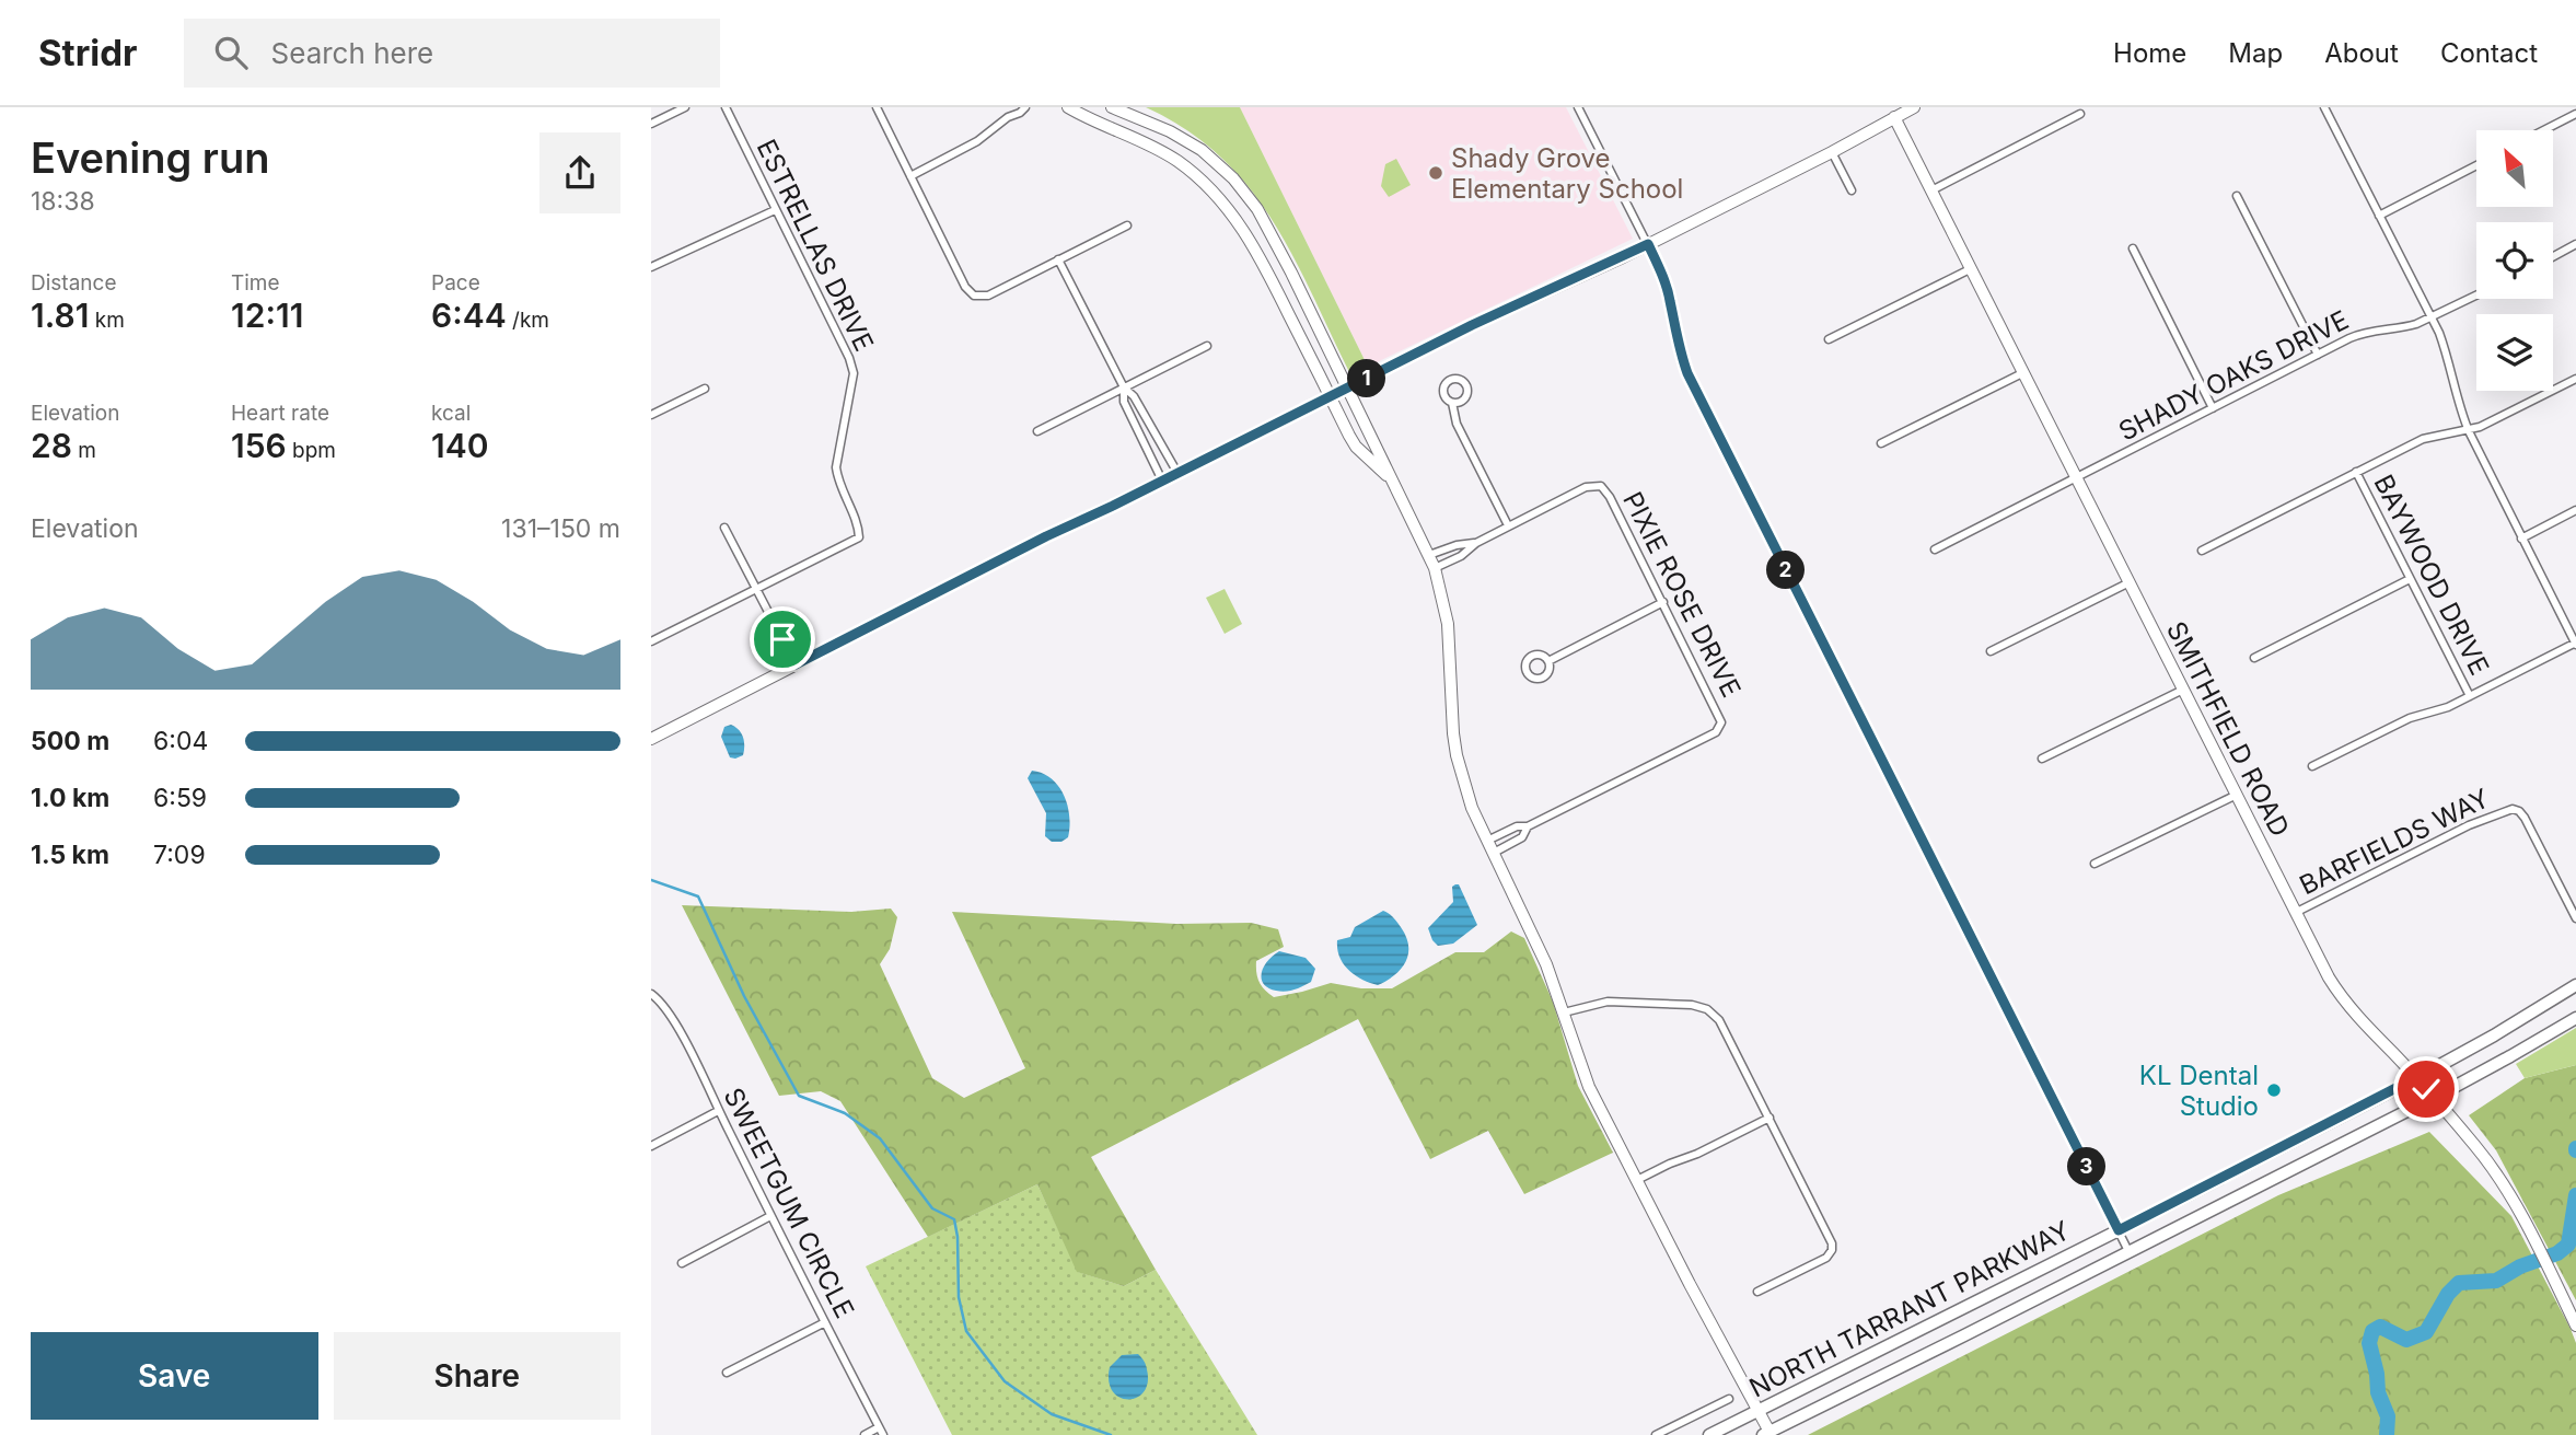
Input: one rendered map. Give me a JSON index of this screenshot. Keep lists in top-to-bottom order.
{
  "streets": {
    "main road": ["SMITHFIELD ROAD", "NORTH TARRANT PARKWAY"],
    "street": [
      "ESTRELLAS DRIVE",
      "SHADY OAKS DRIVE",
      "BAYWOOD DRIVE",
      "PIXIE ROSE DRIVE",
      "BARFIELDS WAY",
      "SWEETGUM CIRCLE"
    ]
  },
  "crossings": [
    ["SHADY OAKS DRIVE", "SMITHFIELD ROAD"],
    ["SMITHFIELD ROAD", "BARFIELDS WAY"],
    ["SMITHFIELD ROAD", "NORTH TARRANT PARKWAY"]
  ],
  "places": ["Shady Grove Elementary School", "KL Dental Studio"],
  "north": "top left",
  "page": {
    "header": "Stridr",
    "search": "Search here",
    "nav": [
      "Home",
      "Map",
      "About",
      "Contact"
    ],
    "heading": ["Evening run", "18:38"],
    "stats": [
      ["Distance", "1.81 km"],
      ["Time", "12:11"],
      ["Pace", "6:44 /km"],
      ["Elevation", "28 m"],
      ["Heart rate", "156 bpm"],
      ["kcal", "140"]
    ],
    "pins": ["1", "2", "3"],
    "chart": ["Elevation", "131–150 m"],
    "list": [
      {
        "name": "500 m",
        "note": "6:04"
      },
      {
        "name": "1.0 km",
        "note": "6:59"
      },
      {
        "name": "1.5 km",
        "note": "7:09"
      }
    ],
    "buttons": ["Save", "Share"]
  }
}
